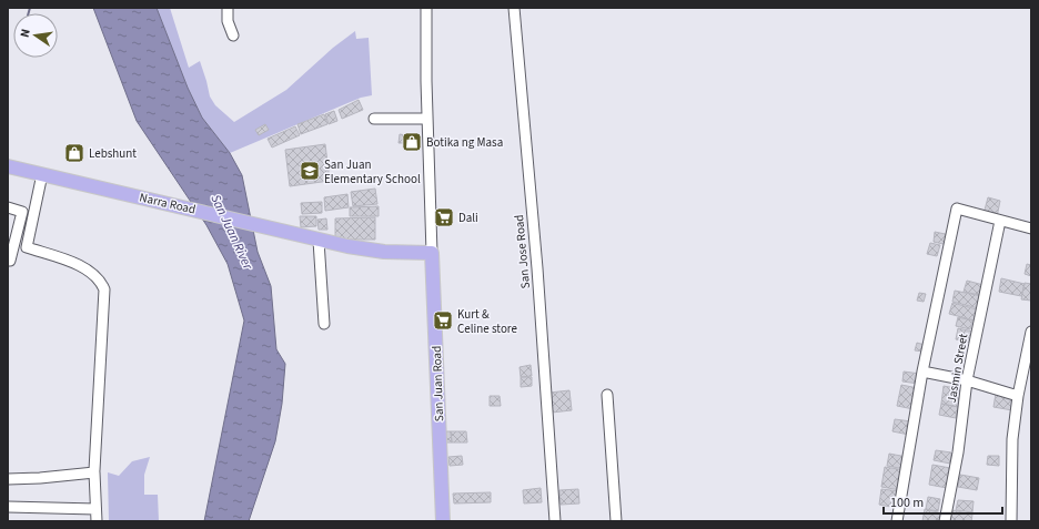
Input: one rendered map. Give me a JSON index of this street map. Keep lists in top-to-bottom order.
{
  "streets": {
    "main road": ["Narra Road", "San Juan Road"],
    "street": ["San Jose Road", "Jasmin Street"]
  },
  "crossings": [
    ["Narra Road", "San Juan Road"]
  ],
  "water": ["San Juan River"],
  "places": {
    "shop": ["Botika ng Masa", "Lebshunt"],
    "school or university": ["San Juan Elementary School"],
    "supermarket": ["Dali", "Kurt & Celine store"]
  },
  "scale_bar": "100 m",
  "north": "left"
}
